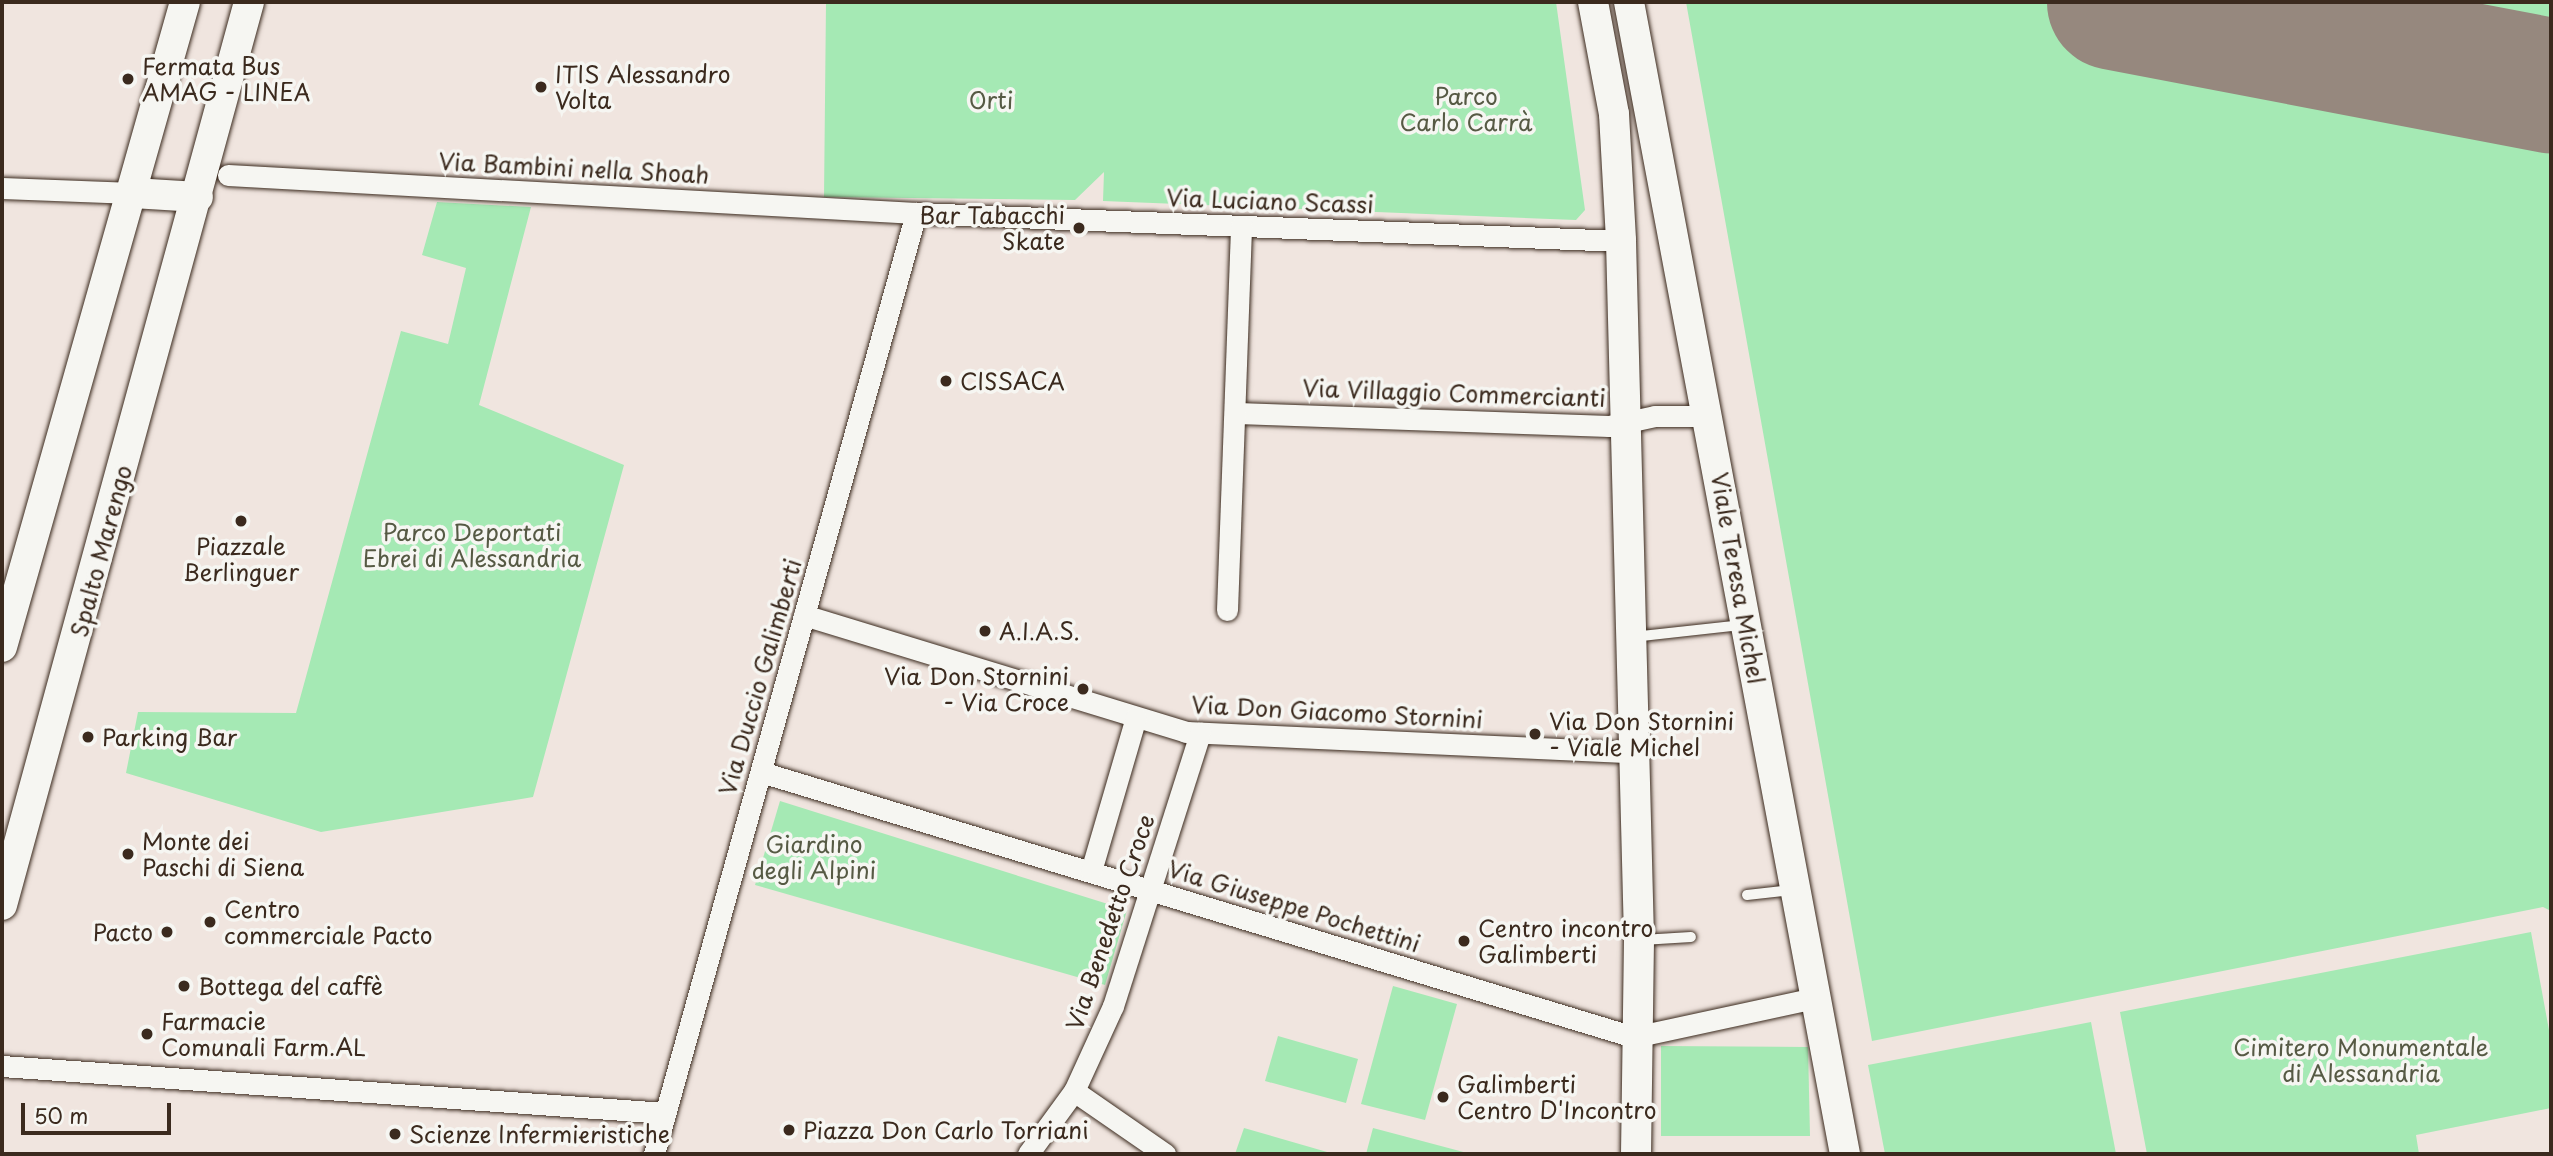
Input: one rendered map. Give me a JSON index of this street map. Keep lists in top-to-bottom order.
{
  "streets": {
    "street": [
      "Via Bambini nella Shoah",
      "Via Luciano Scassi",
      "Via Villaggio Commercianti",
      "Spalto Marengo",
      "Viale Teresa Michel",
      "Via Duccio Galimberti",
      "Via Don Giacomo Stornini",
      "Via Giuseppe Pochettini",
      "Via Benedetto Croce"
    ]
  },
  "crossings": [
    ["Via Bambini nella Shoah", "Via Luciano Scassi"],
    ["Via Bambini nella Shoah", "Via Duccio Galimberti"],
    ["Via Luciano Scassi", "Via Duccio Galimberti"],
    ["Via Villaggio Commercianti", "Viale Teresa Michel"],
    ["Viale Teresa Michel", "Via Giuseppe Pochettini"],
    ["Via Duccio Galimberti", "Via Don Giacomo Stornini"],
    ["Via Duccio Galimberti", "Via Giuseppe Pochettini"],
    ["Via Don Giacomo Stornini", "Via Benedetto Croce"],
    ["Via Giuseppe Pochettini", "Via Benedetto Croce"]
  ],
  "parks": [
    "Parco Carlo Carrà",
    "Orti",
    "Parco Deportati Ebrei di Alessandria",
    "Giardino degli Alpini",
    "Cimitero Monumentale di Alessandria"
  ],
  "places": [
    "Fermata Bus AMAG - LINEA",
    "ITIS Alessandro Volta",
    "Bar Tabacchi Skate",
    "CISSACA",
    "Piazzale Berlinguer",
    "A.I.A.S.",
    "Via Don Stornini - Via Croce",
    "Via Don Stornini - Viale Michel",
    "Parking Bar",
    "Monte dei Paschi di Siena",
    "Centro commerciale Pacto",
    "Pacto",
    "Centro incontro Galimberti",
    "Bottega del caffè",
    "Farmacie Comunali Farm.AL",
    "Galimberti Centro D'Incontro",
    "Piazza Don Carlo Torriani",
    "Scienze Infermieristiche"
  ],
  "scale_bar": "50 m"
}
